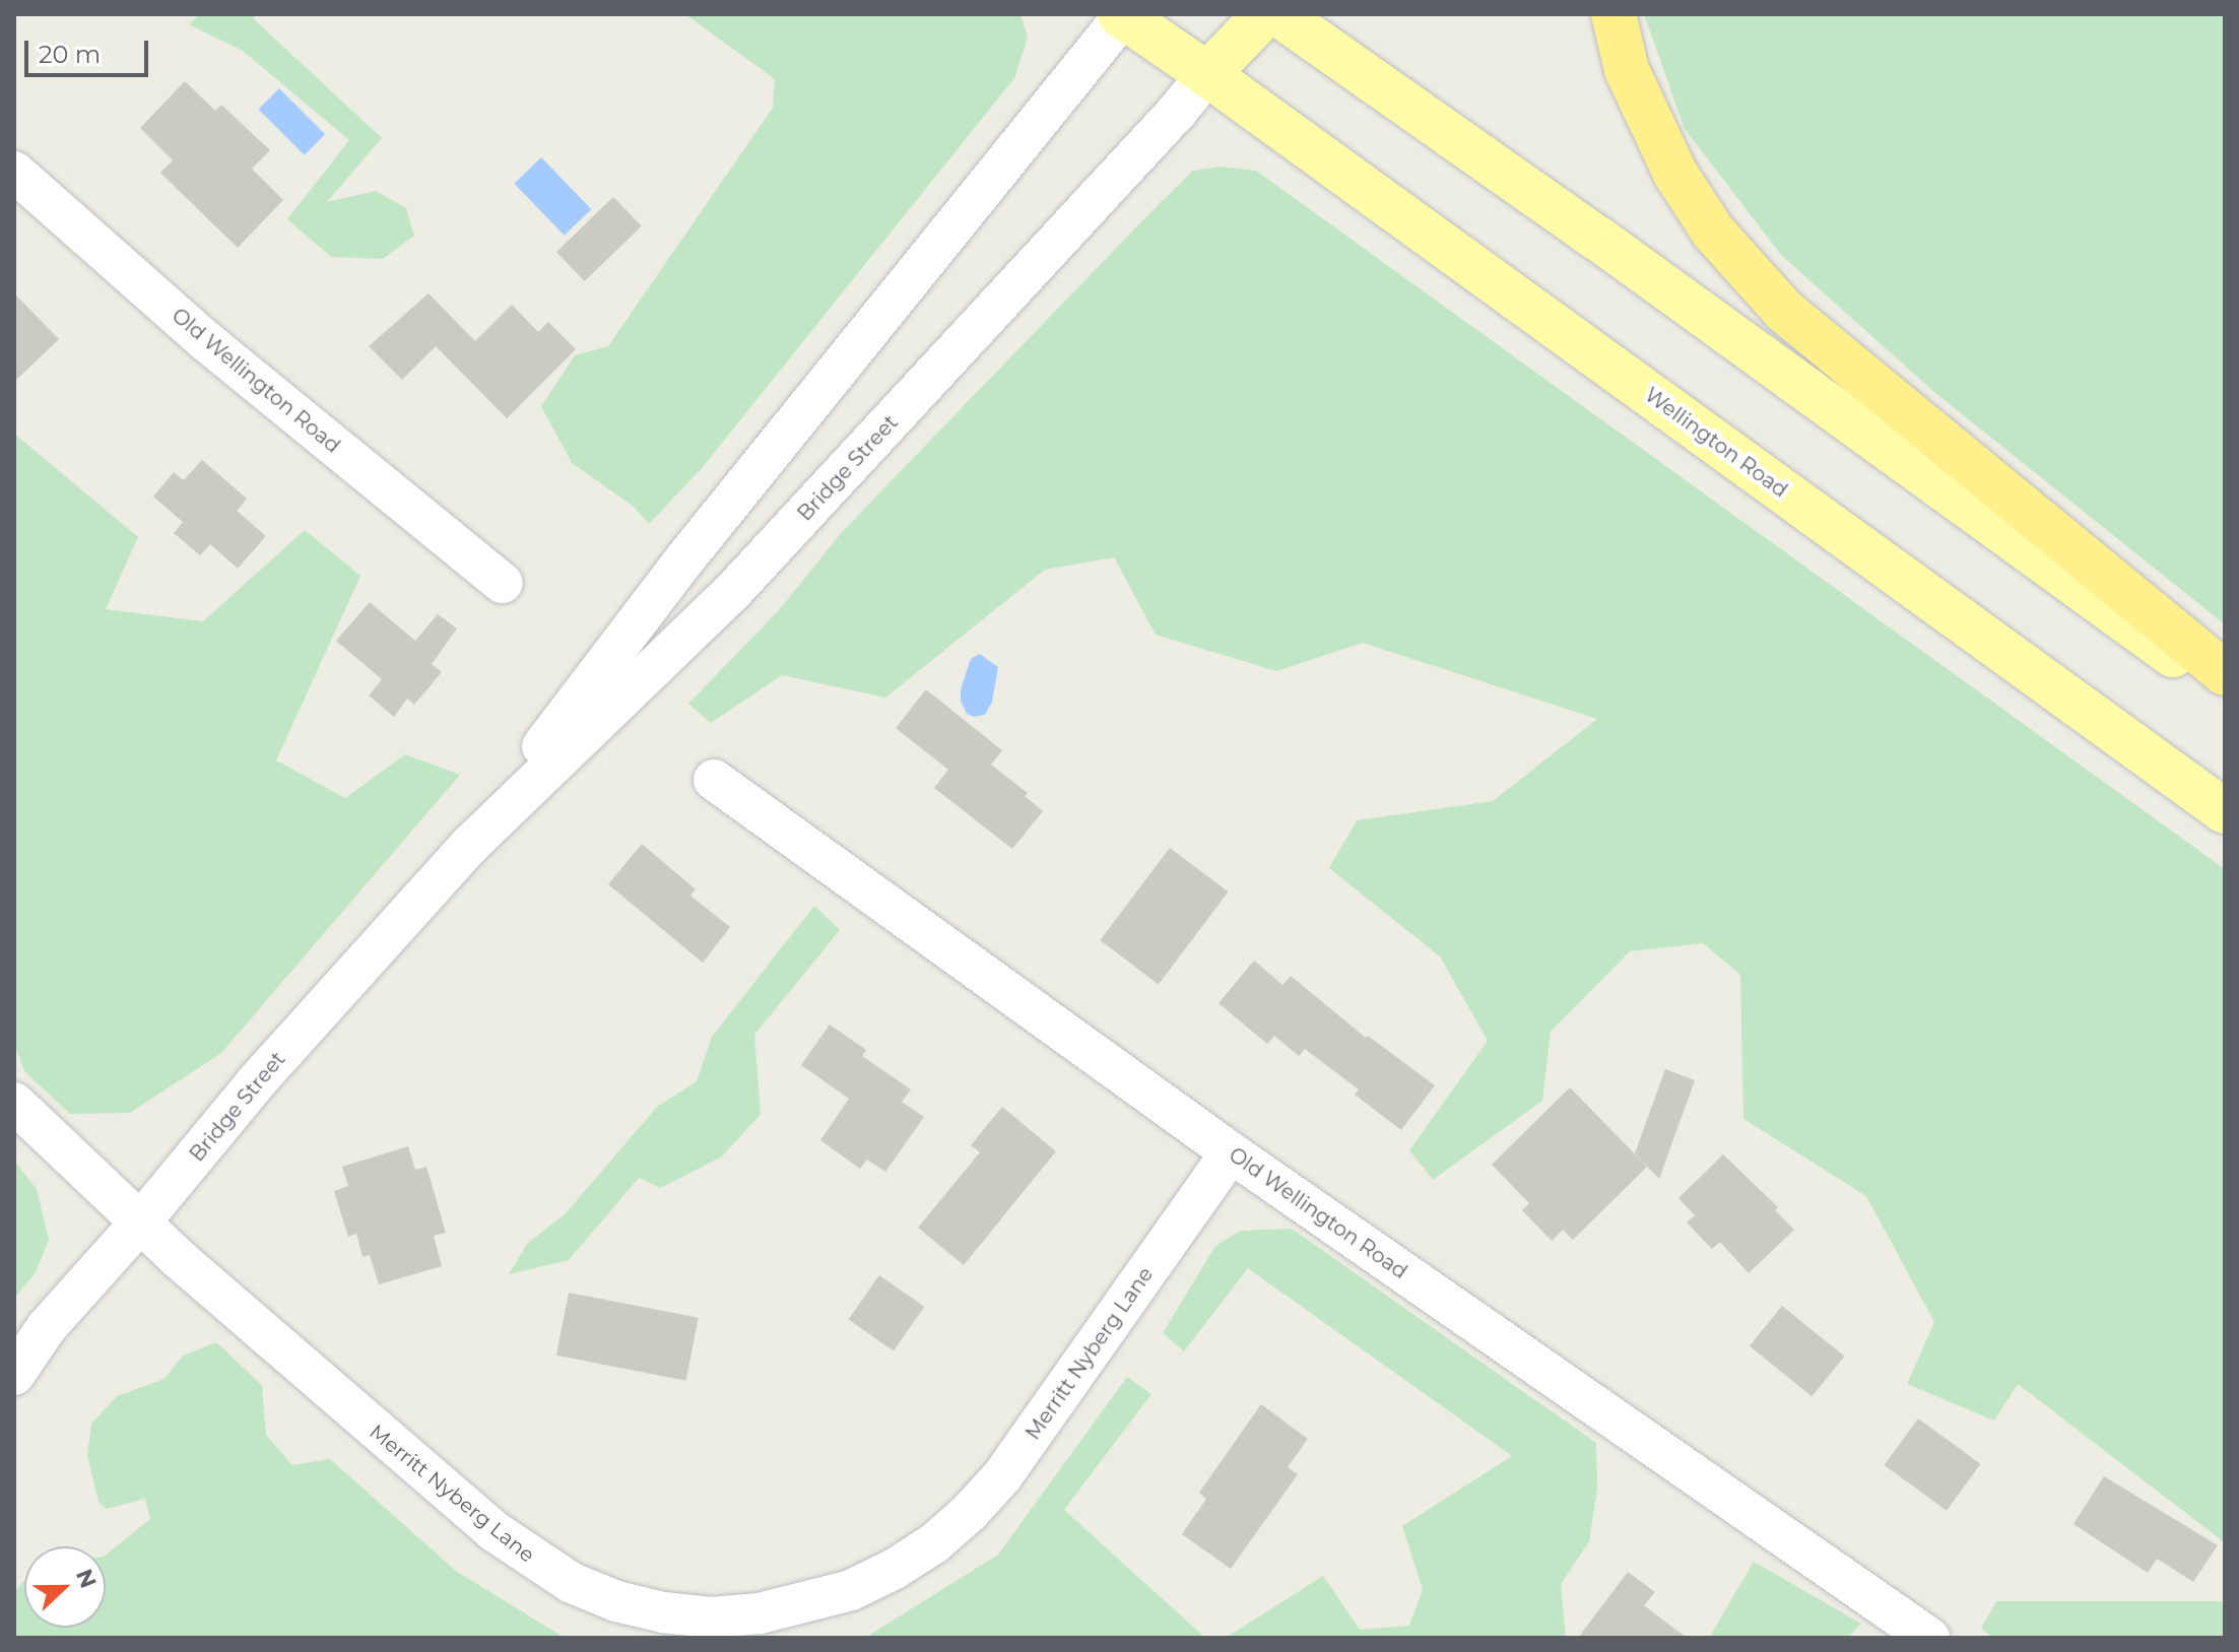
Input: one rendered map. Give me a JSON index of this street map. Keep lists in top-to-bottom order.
{
  "streets": {
    "main road": ["Wellington Road", "Bridge Street"],
    "street": ["Old Wellington Road", "Merritt Nyberg Lane"]
  },
  "crossings": [
    ["Old Wellington Road", "Merritt Nyberg Lane"],
    ["Wellington Road", "Bridge Street"],
    ["Bridge Street", "Merritt Nyberg Lane"]
  ],
  "scale_bar": "20 m",
  "north": "right"
}
